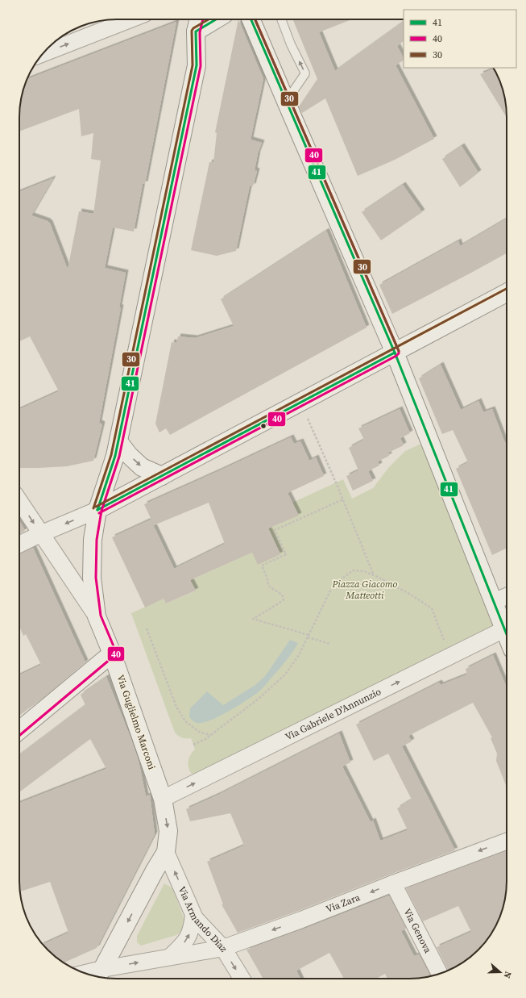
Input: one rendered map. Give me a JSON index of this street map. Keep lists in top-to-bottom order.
{
  "streets": {
    "main road": ["Via Guglielmo Marconi"],
    "street": [
      "Via Gabriele D'Annunzio",
      "Via Zara",
      "Via Armando Diaz",
      "Via Genova"
    ]
  },
  "crossings": [
    ["Via Gabriele D'Annunzio", "Via Guglielmo Marconi"],
    ["Via Guglielmo Marconi", "Via Zara"],
    ["Via Guglielmo Marconi", "Via Armando Diaz"],
    ["Via Zara", "Via Armando Diaz"],
    ["Via Zara", "Via Genova"]
  ],
  "one_way": ["Via Gabriele D'Annunzio"],
  "parks": ["Piazza Giacomo Matteotti"],
  "lines": ["transit line 41", "transit line 40", "transit line 30"],
  "legend": ["41", "40", "30"],
  "north": "right"
}
